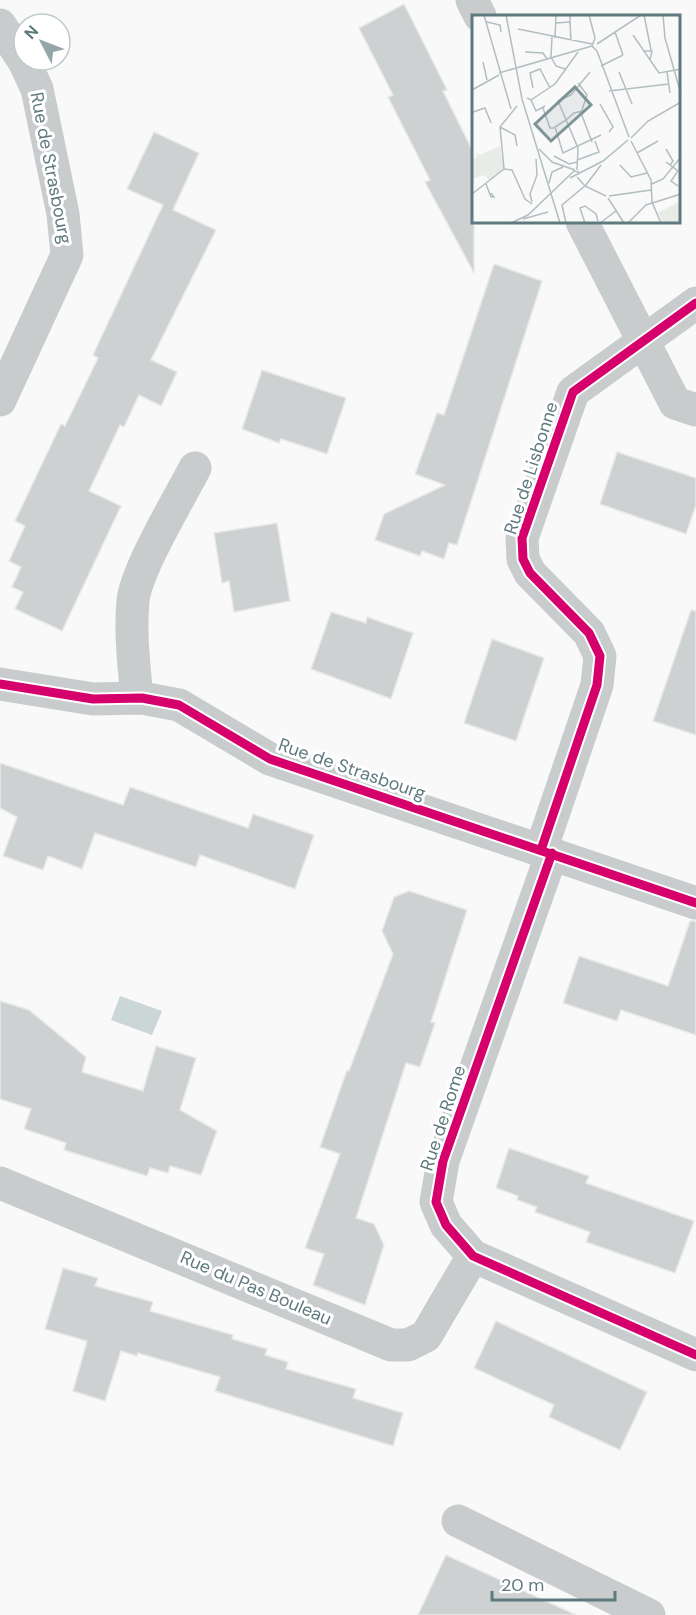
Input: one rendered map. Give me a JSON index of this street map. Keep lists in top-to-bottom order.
{
  "streets": {
    "street": [
      "Rue de Strasbourg",
      "Rue de Lisbonne",
      "Rue de Rome",
      "Rue du Pas Bouleau"
    ]
  },
  "crossings": [
    ["Rue de Strasbourg", "Rue de Lisbonne"],
    ["Rue de Strasbourg", "Rue de Rome"],
    ["Rue de Lisbonne", "Rue de Rome"],
    ["Rue de Rome", "Rue du Pas Bouleau"]
  ],
  "scale_bar": "20 m",
  "north": "top left"
}
